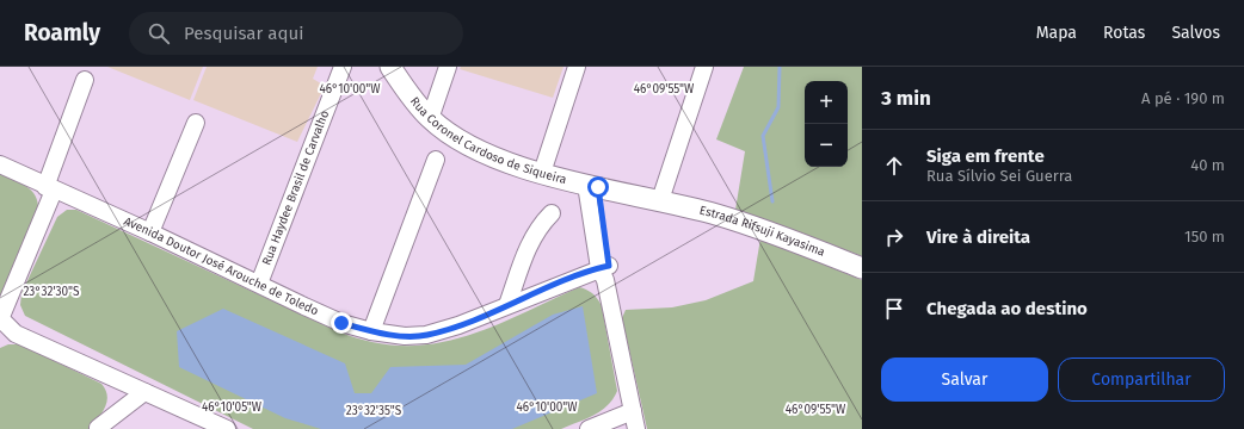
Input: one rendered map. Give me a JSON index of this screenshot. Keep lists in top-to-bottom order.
{
  "streets": {
    "main road": ["Rua Coronel Cardoso de Siqueira", "Estrada Rifsuji Kayasima"],
    "street": ["Rua Haydee Brasil de Carvalho", "Avenida Doutor José Arouche de Toledo"]
  },
  "crossings": [
    ["Rua Coronel Cardoso de Siqueira", "Estrada Rifsuji Kayasima"],
    ["Rua Haydee Brasil de Carvalho", "Avenida Doutor José Arouche de Toledo"]
  ],
  "page": {
    "header": "Roamly",
    "search": "Pesquisar aqui",
    "nav": ["Mapa", "Rotas", "Salvos"],
    "heading": ["3 min", "A pé · 190 m"],
    "map_buttons": ["+", "−"],
    "list": [
      ["Siga em frente", "Rua Sílvio Sei Guerra", "40 m"],
      ["Vire à direita", "150 m"],
      "Chegada ao destino"
    ],
    "buttons": ["Salvar", "Compartilhar"]
  },
  "coordinates": [
    "46°10'00\"W",
    "46°09'55\"W",
    "23°32'30\"S",
    "46°10'05\"W",
    "23°32'35\"S"
  ]
}
